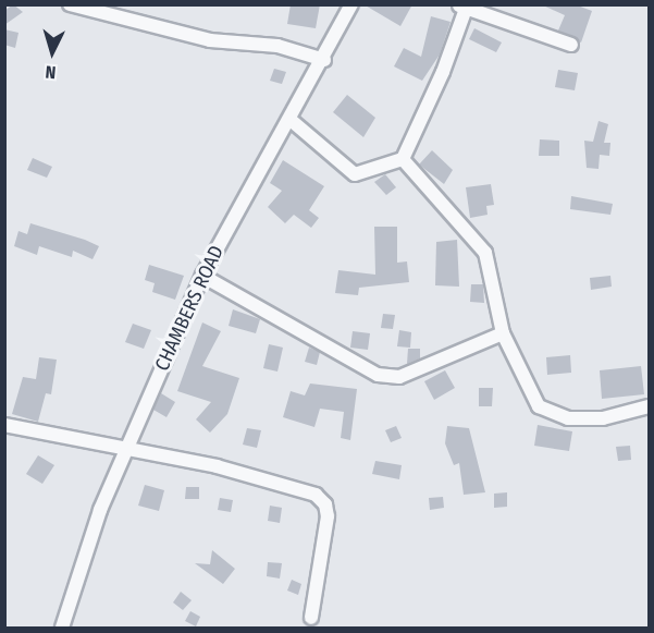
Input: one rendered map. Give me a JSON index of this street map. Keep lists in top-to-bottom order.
{
  "streets": {
    "street": ["CHAMBERS ROAD"]
  },
  "north": "bottom"
}
